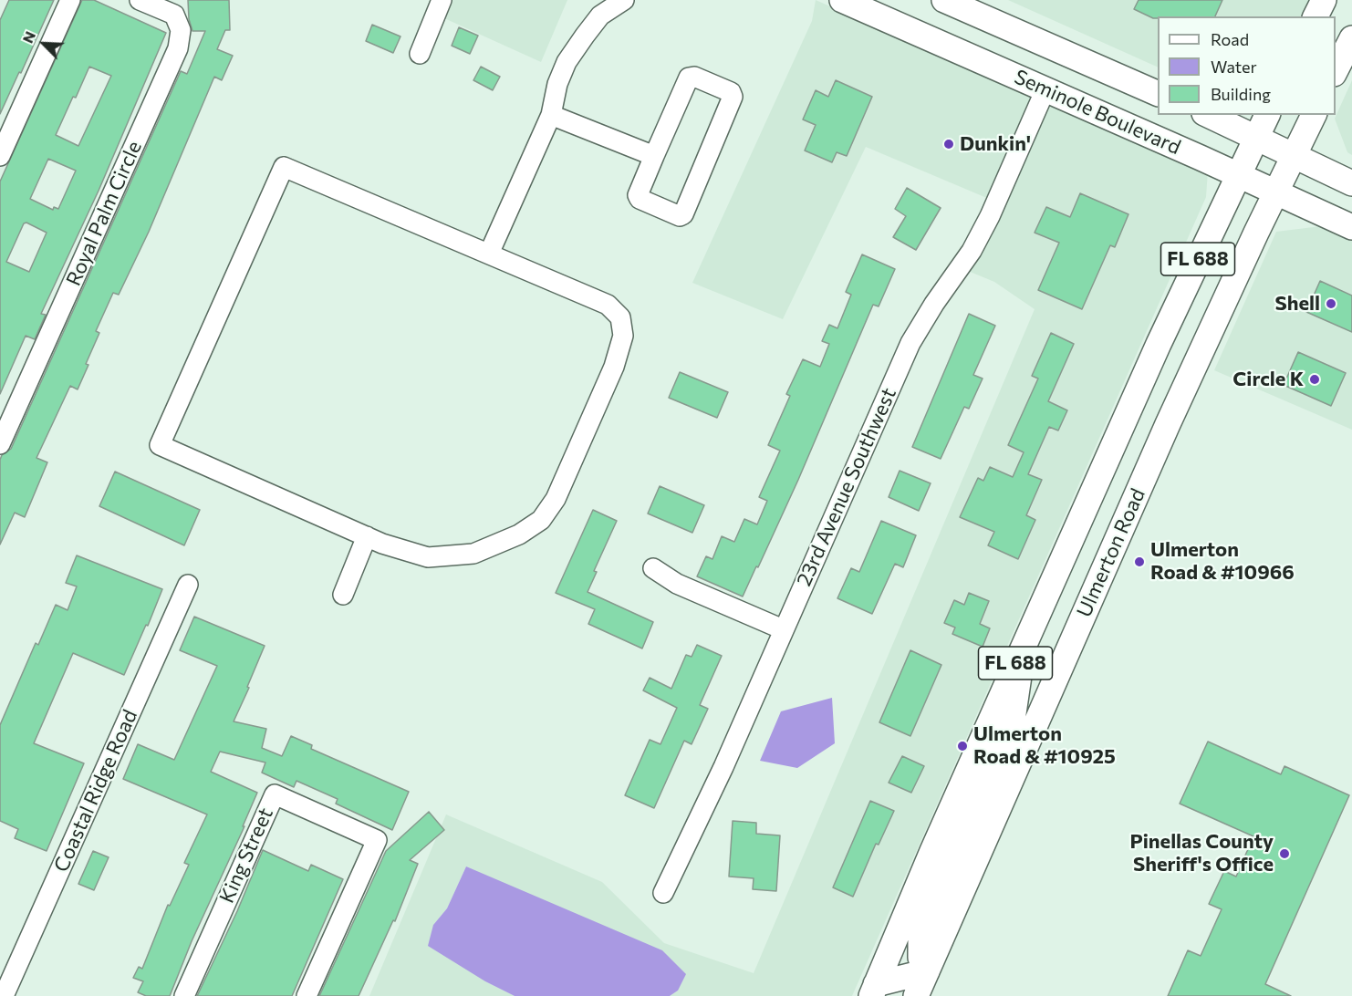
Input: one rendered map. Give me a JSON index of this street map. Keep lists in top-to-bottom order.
{
  "streets": {
    "main road": ["Seminole Boulevard", "FL 688", "Ulmerton Road"],
    "street": [
      "Royal Palm Circle",
      "23rd Avenue Southwest",
      "Coastal Ridge Road",
      "King Street"
    ]
  },
  "crossings": [
    ["Seminole Boulevard", "23rd Avenue Southwest"],
    ["Seminole Boulevard", "Ulmerton Road"]
  ],
  "places": [
    "Dunkin'",
    "Shell",
    "Circle K",
    "Ulmerton Road & #10966",
    "Ulmerton Road & #10925",
    "Pinellas County Sheriff's Office"
  ],
  "legend": ["Road", "Water", "Building"],
  "north": "top left"
}
